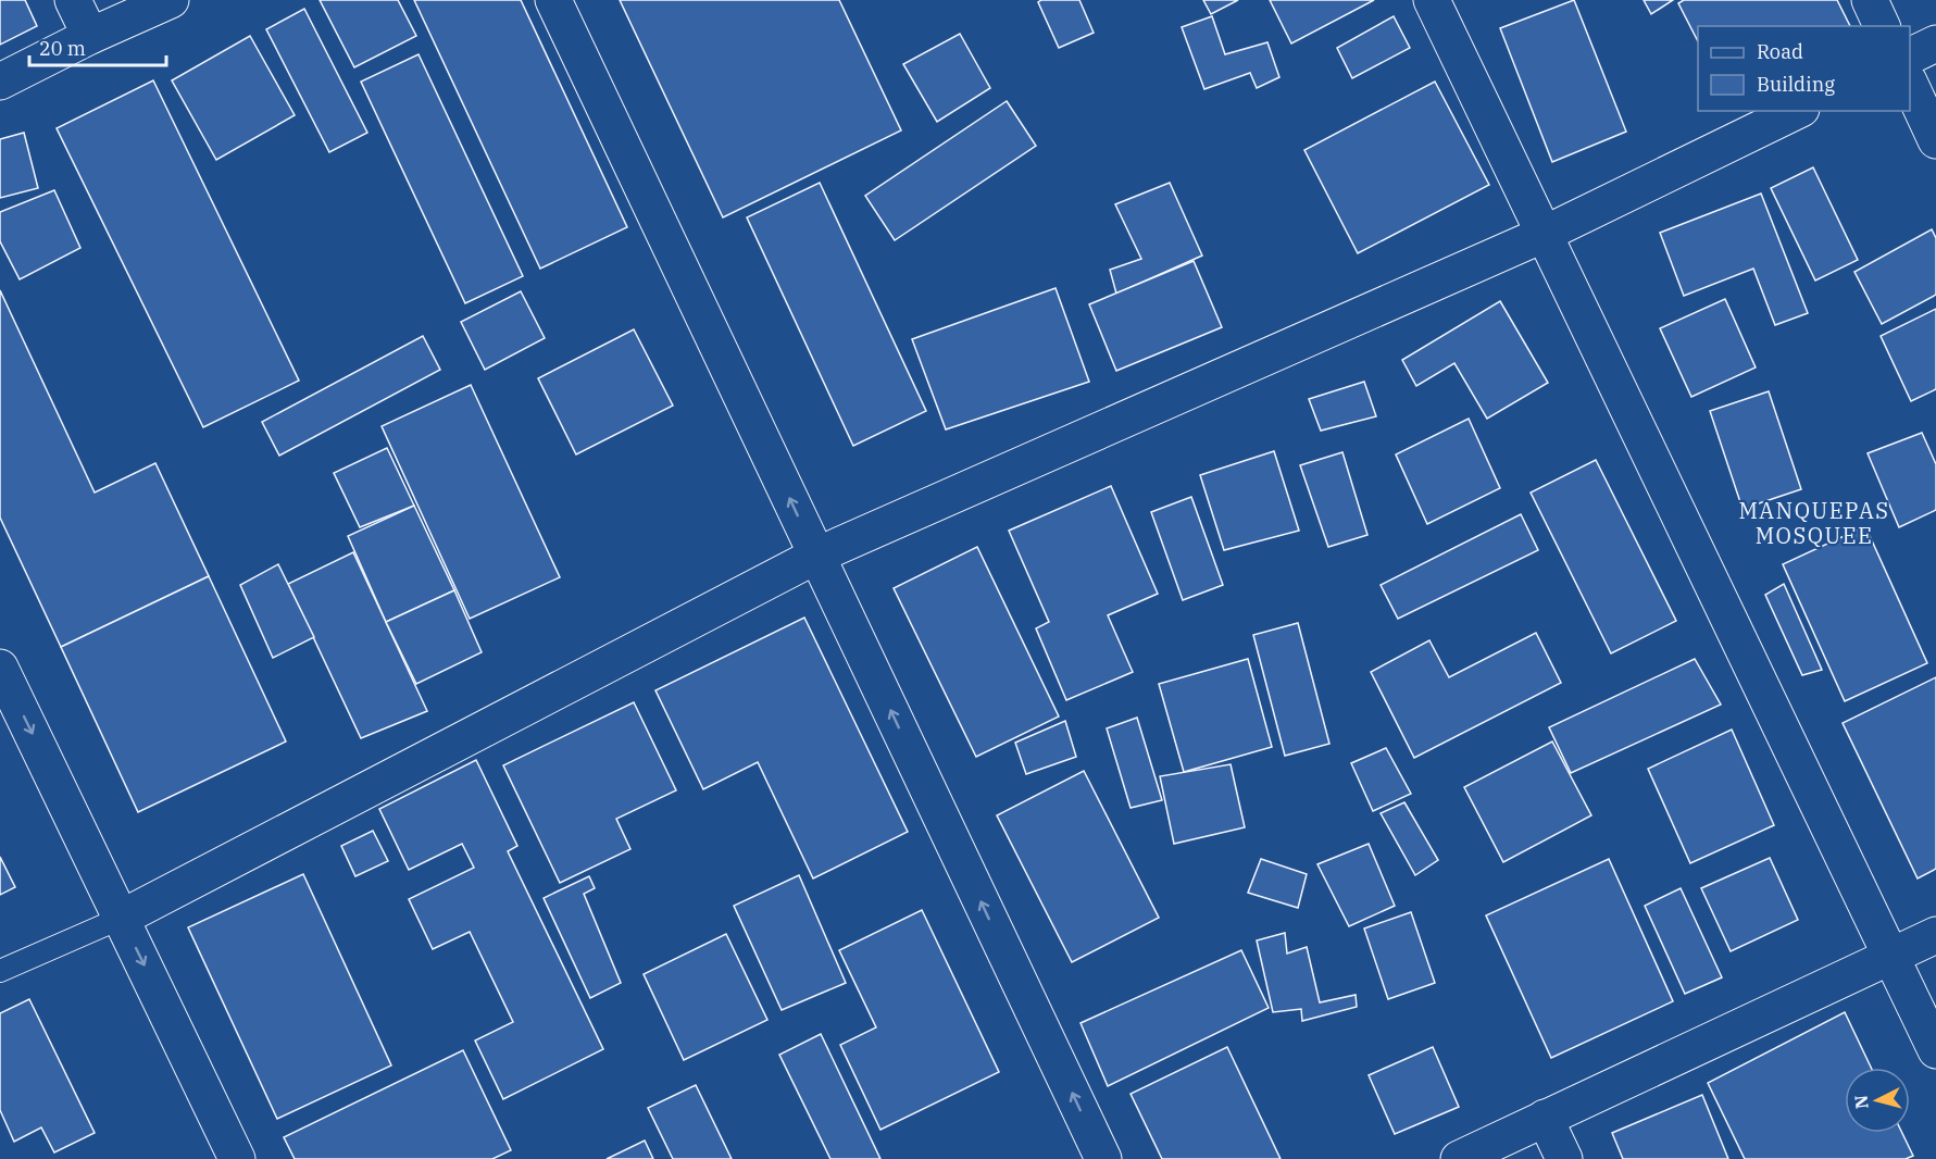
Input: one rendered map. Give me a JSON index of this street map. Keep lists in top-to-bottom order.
{
  "districts": ["MANQUEPAS MOSQUEE"],
  "legend": ["Road", "Building"],
  "scale_bar": "20 m",
  "north": "left"
}
